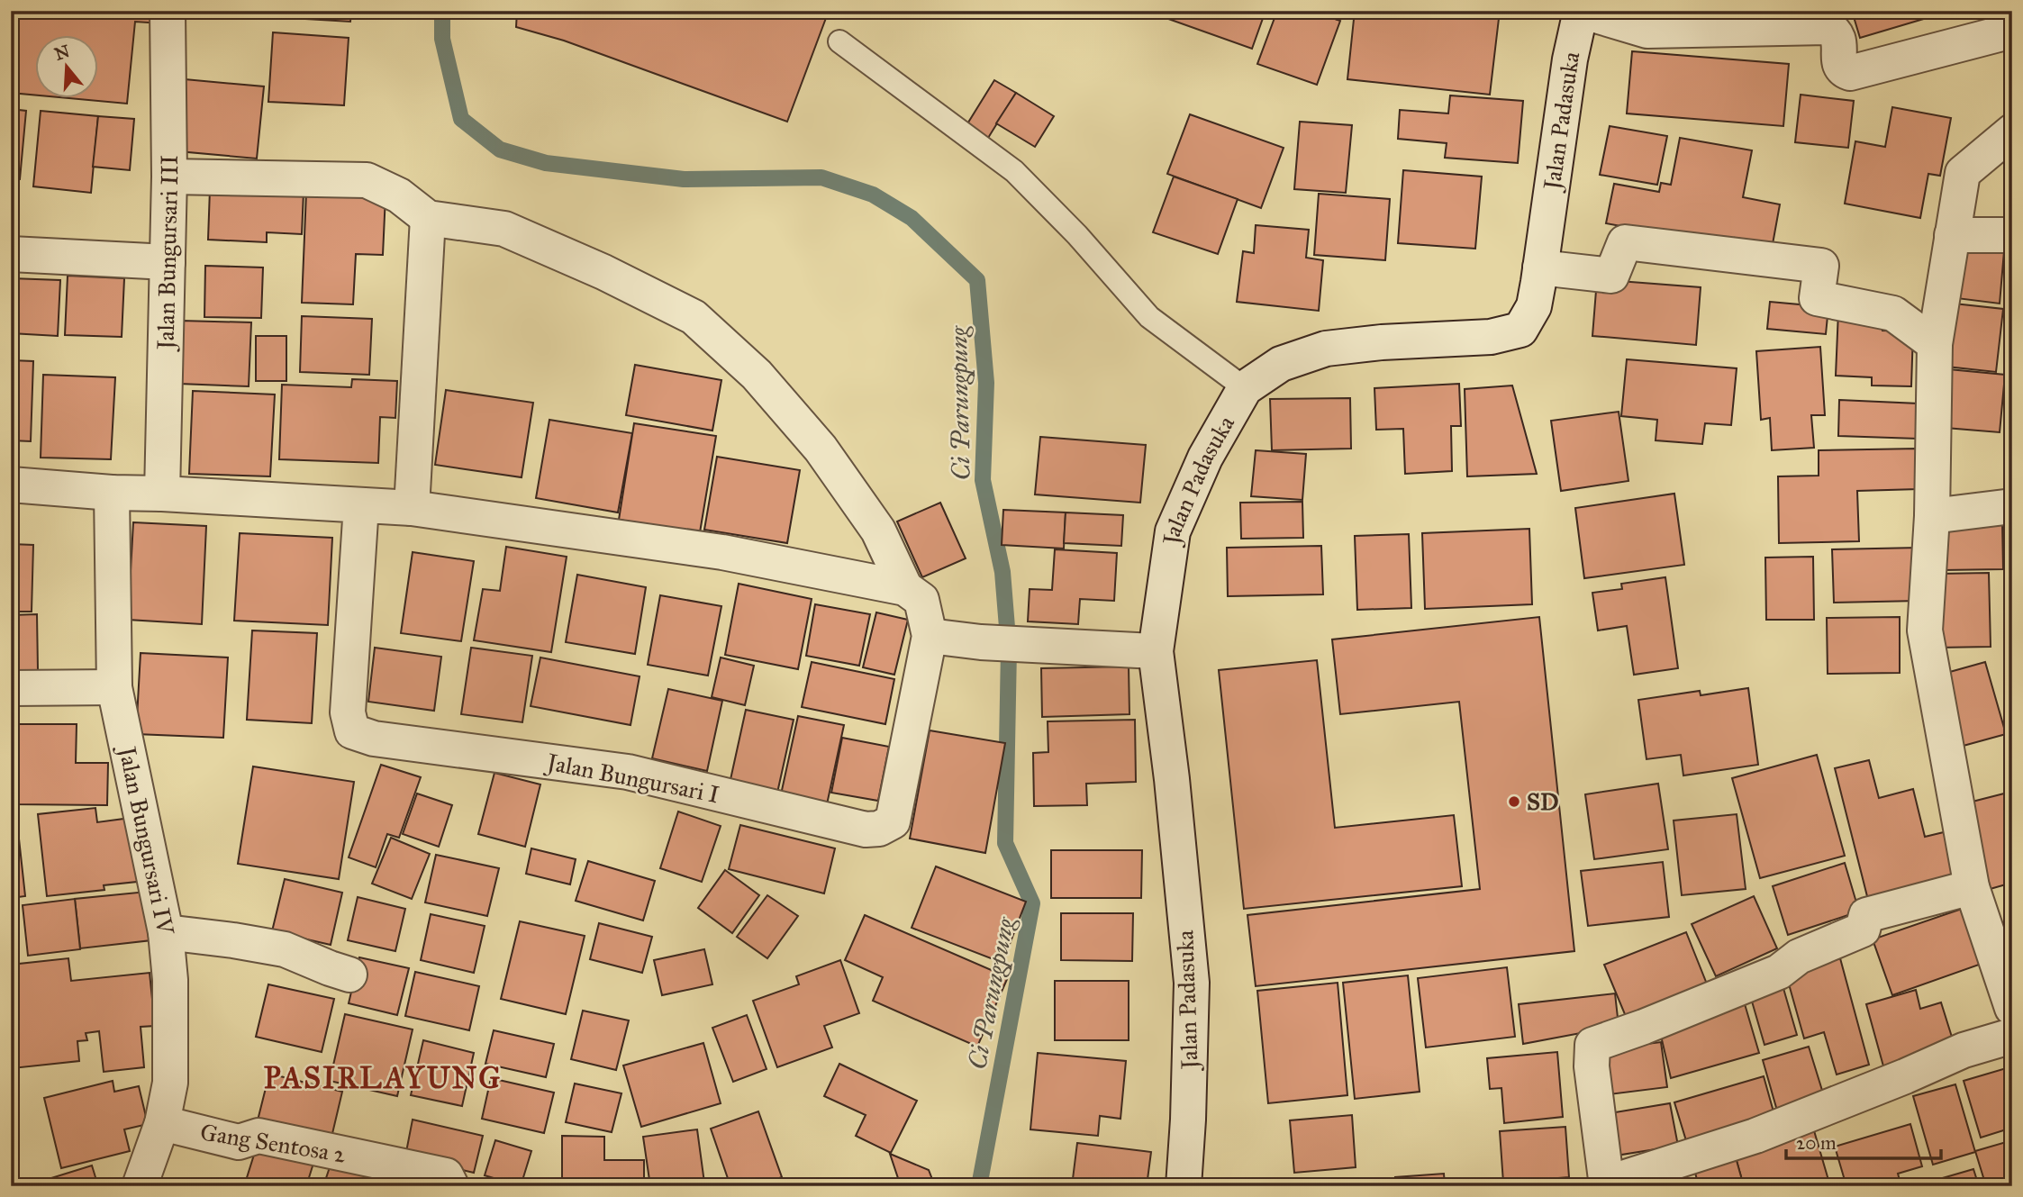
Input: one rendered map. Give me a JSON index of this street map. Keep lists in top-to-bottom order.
{
  "streets": {
    "street": [
      "Jalan Padasuka",
      "Jalan Bungursari III",
      "Jalan Bungursari I",
      "Jalan Bungursari IV",
      "Gang Sentosa 2"
    ]
  },
  "crossings": [
    ["Jalan Bungursari IV", "Gang Sentosa 2"]
  ],
  "districts": ["PASIRLAYUNG"],
  "water": ["Ci Parungpung"],
  "places": ["SD"],
  "scale_bar": "20 m",
  "north": "top"
}
